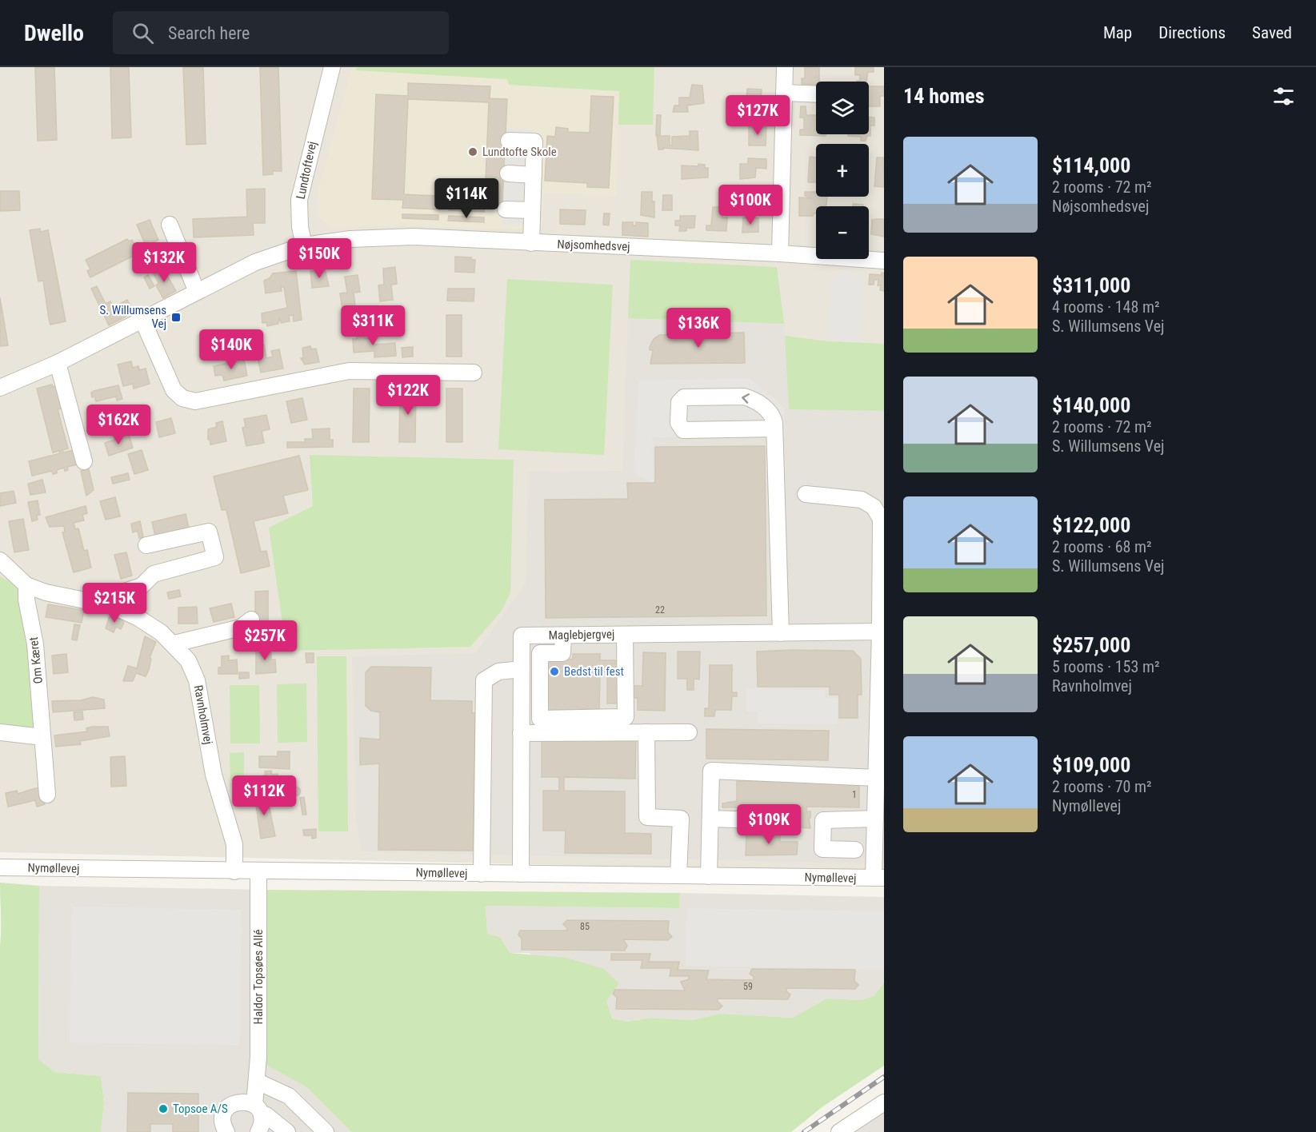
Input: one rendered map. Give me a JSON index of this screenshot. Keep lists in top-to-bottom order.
{
  "streets": {
    "street": [
      "Lundtoftevej",
      "Nøjsomhedsvej",
      "Maglebjergvej",
      "Om Kæret",
      "Ravnholmvej",
      "Nymøllevej",
      "Haldor Topsøes Allé"
    ]
  },
  "crossings": [
    ["Lundtoftevej", "Nøjsomhedsvej"],
    ["Maglebjergvej", "Nymøllevej"],
    ["Om Kæret", "Ravnholmvej"],
    ["Ravnholmvej", "Nymøllevej"],
    ["Nymøllevej", "Haldor Topsøes Allé"]
  ],
  "places": {
    "other": ["Lundtofte Skole", "Bedst til fest", "Topsoe A/S"],
    "transit": ["S. Willumsens Vej"]
  },
  "house_numbers": [
    "22",
    "1",
    "85",
    "59"
  ],
  "page": {
    "header": "Dwello",
    "search": "Search here",
    "nav": ["Map", "Directions", "Saved"],
    "heading": "14 homes",
    "map_buttons": ["+", "−"],
    "price": [
      "$127K",
      "$114K",
      "$100K",
      "$150K",
      "$132K",
      "$311K",
      "$136K",
      "$140K",
      "$122K",
      "$162K",
      "$215K",
      "$257K",
      "$112K",
      "$109K"
    ],
    "list": [
      {
        "name": "$114,000",
        "note": "2 rooms · 72 m² · Nøjsomhedsvej"
      },
      {
        "name": "$311,000",
        "note": "4 rooms · 148 m² · S. Willumsens Vej"
      },
      {
        "name": "$140,000",
        "note": "2 rooms · 72 m² · S. Willumsens Vej"
      },
      {
        "name": "$122,000",
        "note": "2 rooms · 68 m² · S. Willumsens Vej"
      },
      {
        "name": "$257,000",
        "note": "5 rooms · 153 m² · Ravnholmvej"
      },
      {
        "name": "$109,000",
        "note": "2 rooms · 70 m² · Nymøllevej"
      }
    ]
  }
}
